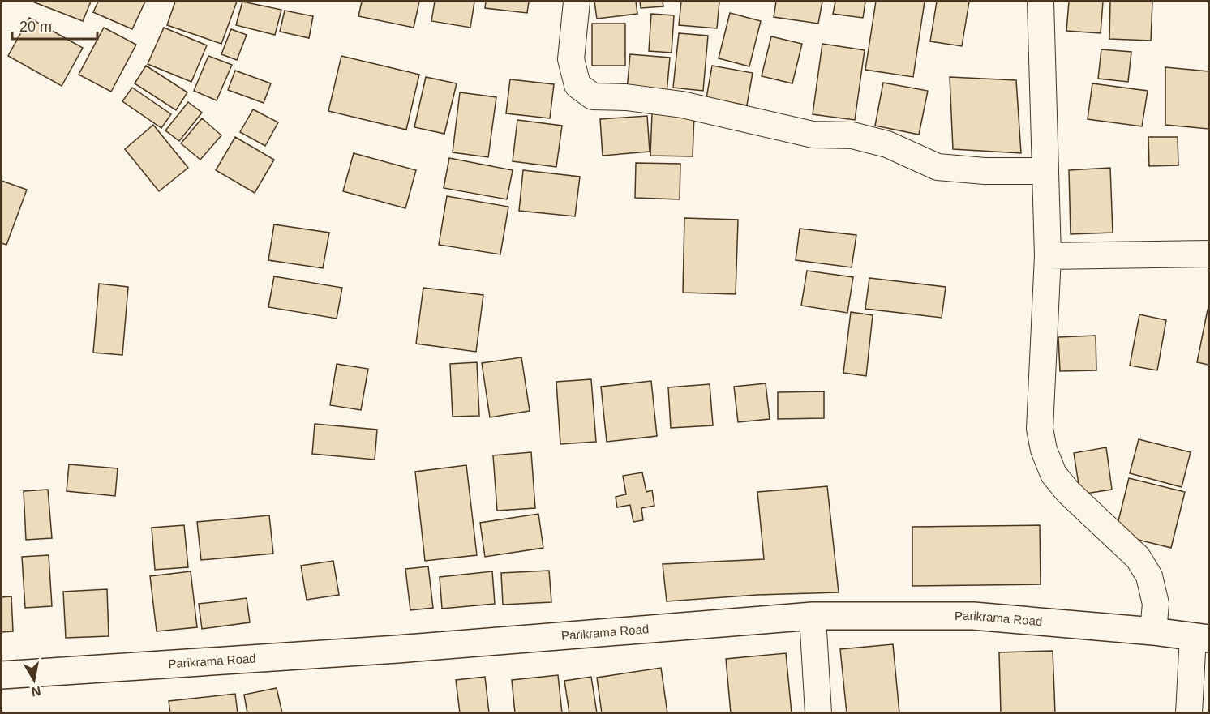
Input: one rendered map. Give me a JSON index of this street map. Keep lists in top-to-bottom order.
{
  "streets": {
    "main road": ["Parikrama Road"]
  },
  "scale_bar": "20 m",
  "north": "bottom"
}
